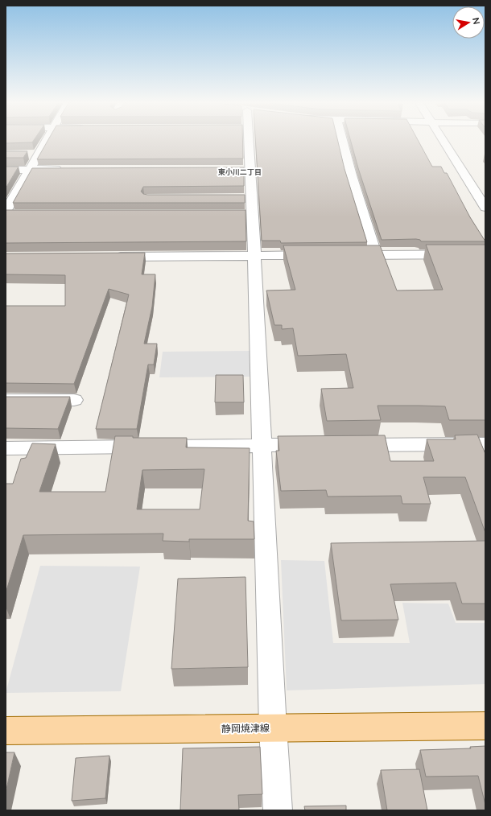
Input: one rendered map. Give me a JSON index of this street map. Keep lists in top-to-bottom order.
{
  "streets": {
    "main road": ["静岡焼津線"]
  },
  "districts": ["東小川二丁目"],
  "north": "right"
}
